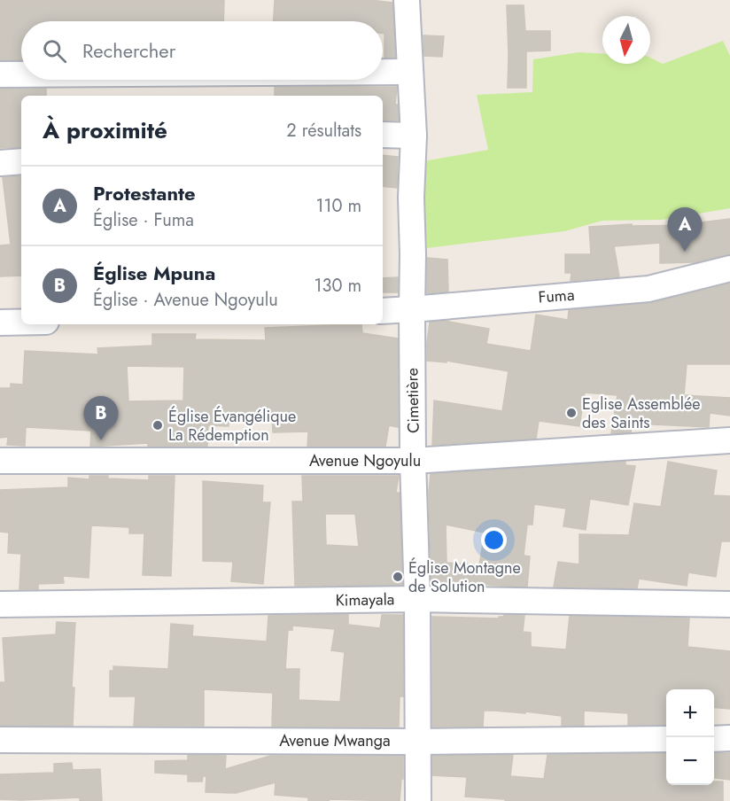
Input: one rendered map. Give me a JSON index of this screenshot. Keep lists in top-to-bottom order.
{
  "streets": {
    "street": [
      "Fuma",
      "Cimetière",
      "Avenue Ngoyulu",
      "Kimayala",
      "Avenue Mwanga"
    ]
  },
  "crossings": [
    ["Fuma", "Cimetière"],
    ["Cimetière", "Avenue Ngoyulu"],
    ["Cimetière", "Kimayala"],
    ["Cimetière", "Avenue Mwanga"]
  ],
  "places": ["Eglise Assemblée des Saints", "Église Évangélique La Rédemption", "Église Montagne de Solution"],
  "north": "bottom",
  "page": {
    "search": "Rechercher",
    "heading": ["À proximité", "2 résultats"],
    "list": [
      {
        "mark": "A",
        "name": "Protestante",
        "note": "Église · Fuma",
        "value": "110 m"
      },
      {
        "mark": "B",
        "name": "Église Mpuna",
        "note": "Église · Avenue Ngoyulu",
        "value": "130 m"
      }
    ],
    "pins": ["A", "B"],
    "map_buttons": ["+", "−"]
  }
}
